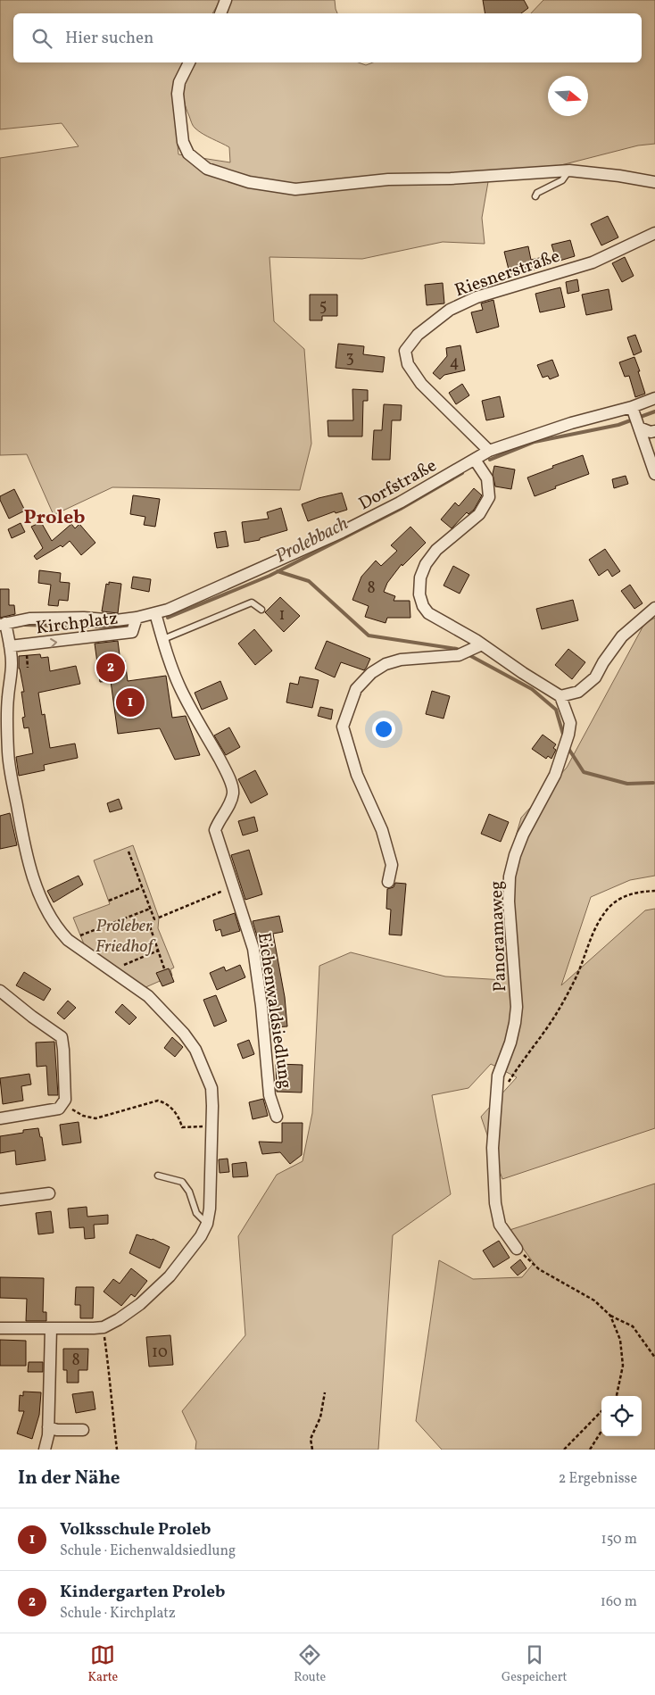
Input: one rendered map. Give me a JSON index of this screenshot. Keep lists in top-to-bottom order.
{
  "streets": {
    "street": [
      "Riesnerstraße",
      "Dorfstraße",
      "Kirchplatz",
      "Panoramaweg",
      "Eichenwaldsiedlung"
    ]
  },
  "crossings": [
    ["Riesnerstraße", "Dorfstraße"],
    ["Dorfstraße", "Kirchplatz"],
    ["Dorfstraße", "Eichenwaldsiedlung"]
  ],
  "one_way": ["Kirchplatz"],
  "districts": ["Proleb"],
  "water": ["Prolebbach"],
  "parks": ["Proleber Friedhof"],
  "house_numbers": [
    "5",
    "3",
    "4",
    "8",
    "1",
    "10",
    "8"
  ],
  "north": "right",
  "page": {
    "search": "Hier suchen",
    "pins": ["2", "1"],
    "heading": ["In der Nähe", "2 Ergebnisse"],
    "list": [
      {
        "mark": "1",
        "name": "Volksschule Proleb",
        "note": "Schule · Eichenwaldsiedlung",
        "value": "150 m"
      },
      {
        "mark": "2",
        "name": "Kindergarten Proleb",
        "note": "Schule · Kirchplatz",
        "value": "160 m"
      }
    ],
    "nav": ["Karte", "Route", "Gespeichert"]
  }
}
